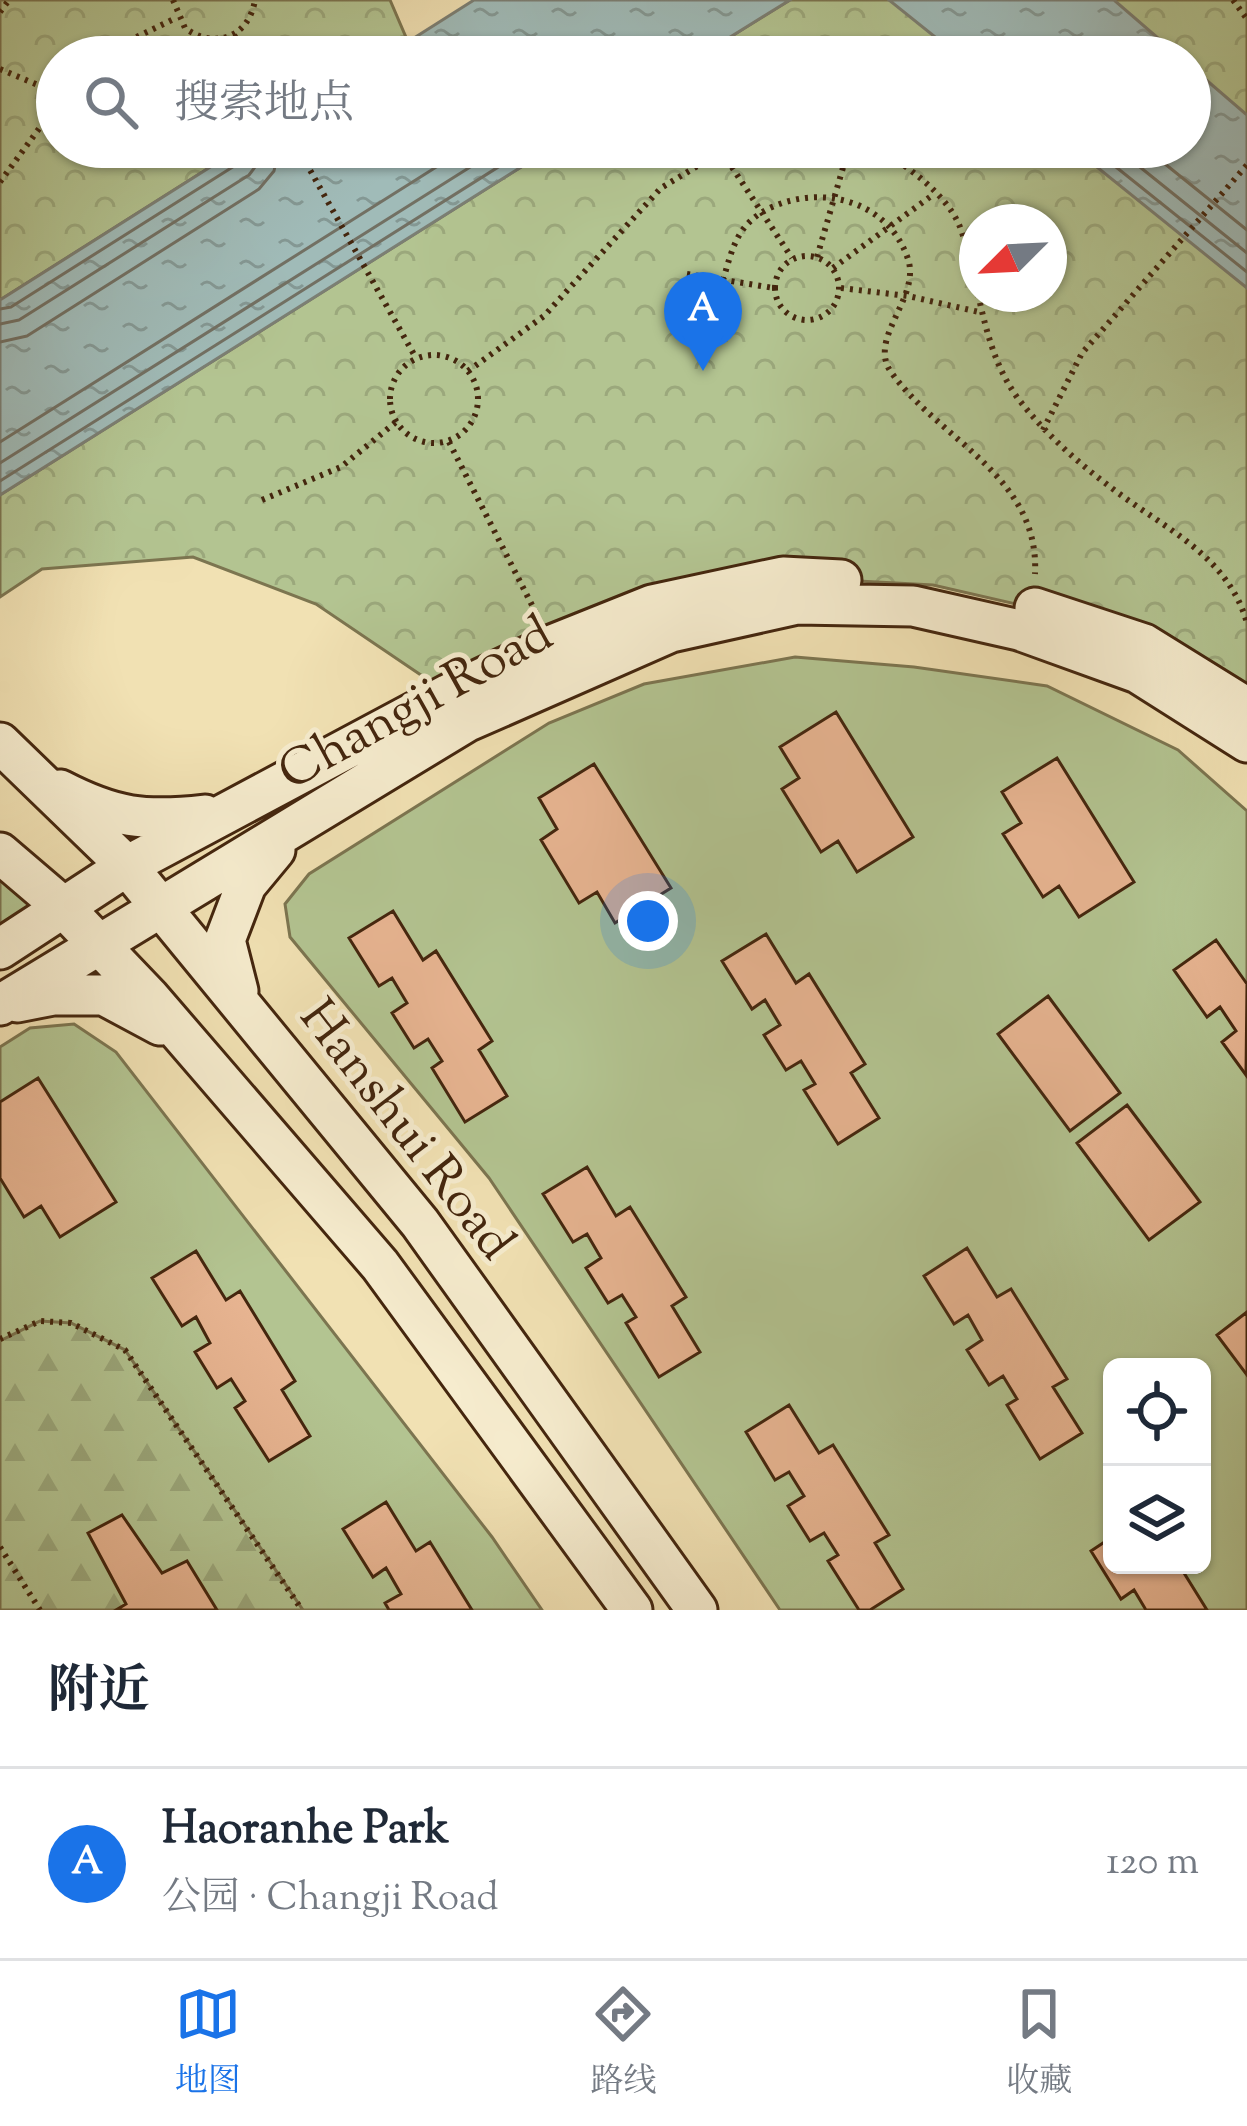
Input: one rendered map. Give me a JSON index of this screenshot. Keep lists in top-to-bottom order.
{
  "streets": {
    "street": ["Changji Road", "Hanshui Road"]
  },
  "crossings": [
    ["Changji Road", "Hanshui Road"]
  ],
  "north": "bottom left",
  "page": {
    "search": "搜索地点",
    "pins": "A",
    "heading": "附近",
    "list": [
      {
        "mark": "A",
        "name": "Haoranhe Park",
        "note": "公园 · Changji Road",
        "value": "120 m"
      }
    ],
    "nav": ["地图", "路线", "收藏"]
  }
}
